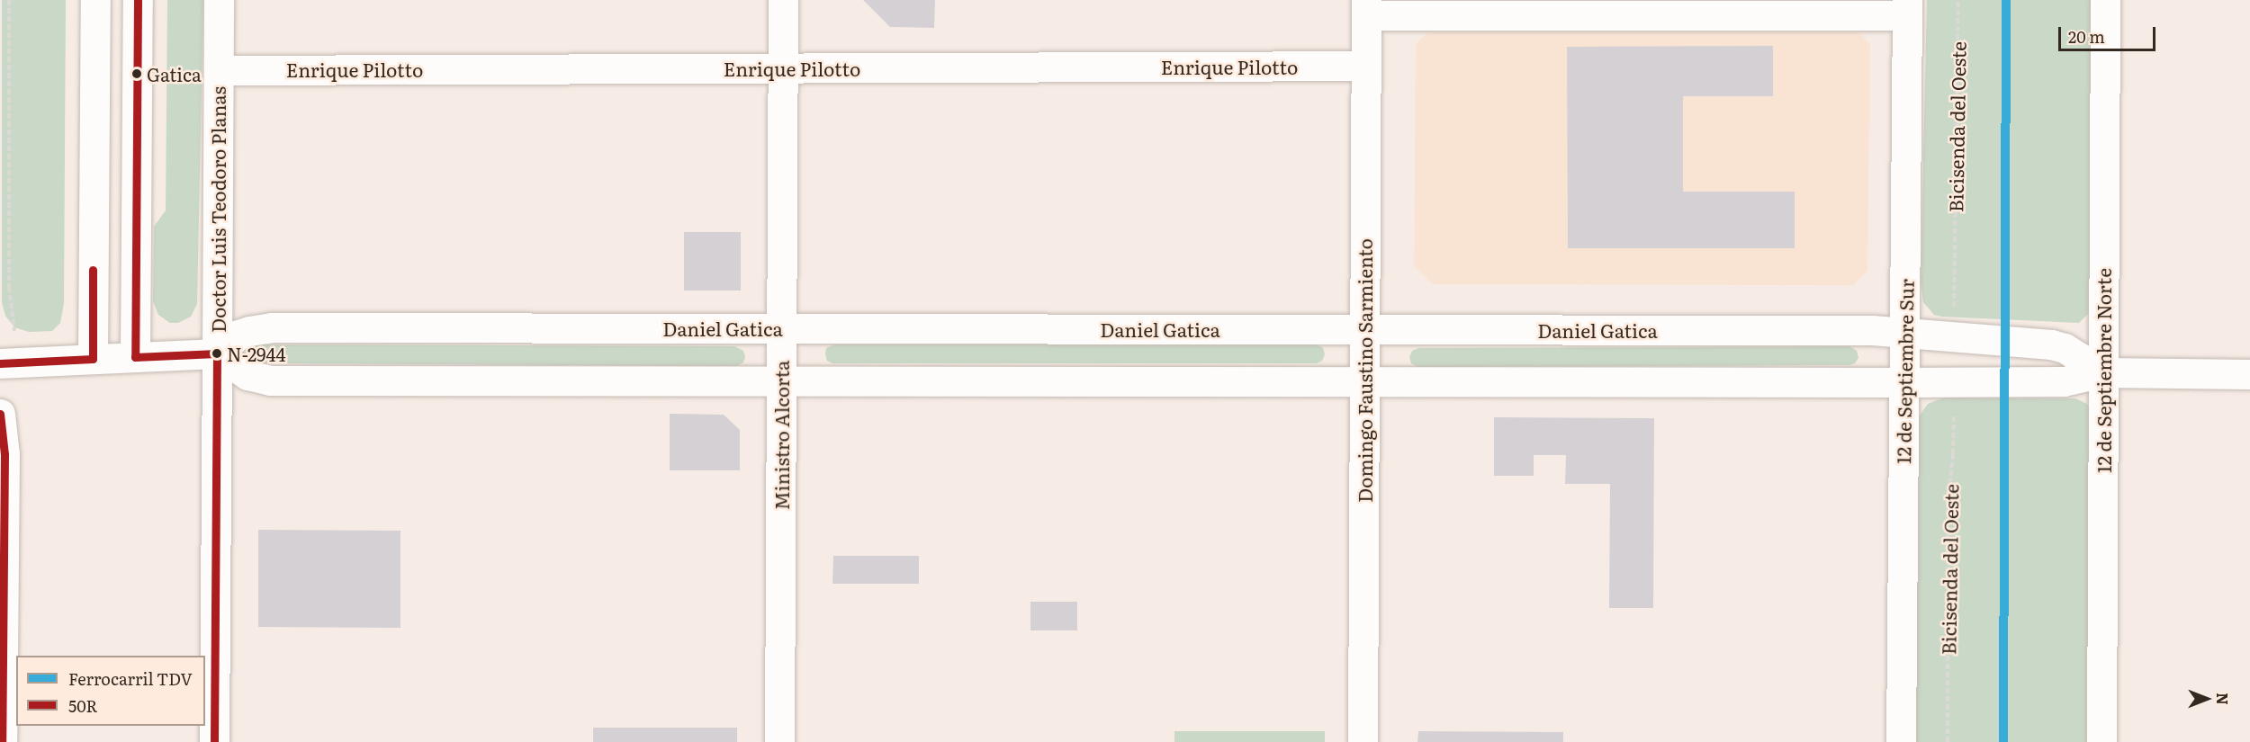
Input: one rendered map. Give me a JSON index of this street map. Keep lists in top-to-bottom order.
{
  "streets": {
    "main road": [
      "Enrique Pilotto",
      "Doctor Luis Teodoro Planas",
      "Daniel Gatica",
      "Domingo Faustino Sarmiento",
      "12 de Septiembre Norte",
      "12 de Septiembre Sur",
      "Ministro Alcorta"
    ],
    "path": ["Bicisenda del Oeste"]
  },
  "crossings": [
    ["Enrique Pilotto", "Doctor Luis Teodoro Planas"],
    ["Enrique Pilotto", "Domingo Faustino Sarmiento"],
    ["Enrique Pilotto", "Ministro Alcorta"],
    ["Doctor Luis Teodoro Planas", "Daniel Gatica"],
    ["Daniel Gatica", "Domingo Faustino Sarmiento"],
    ["Daniel Gatica", "12 de Septiembre Norte"],
    ["Daniel Gatica", "12 de Septiembre Sur"],
    ["Daniel Gatica", "Ministro Alcorta"]
  ],
  "places": ["Gatica", "N-2944"],
  "lines": ["rail line TDV", "transit line 50R"],
  "legend": ["Ferrocarril TDV", "50R"],
  "scale_bar": "20 m",
  "north": "right"
}
